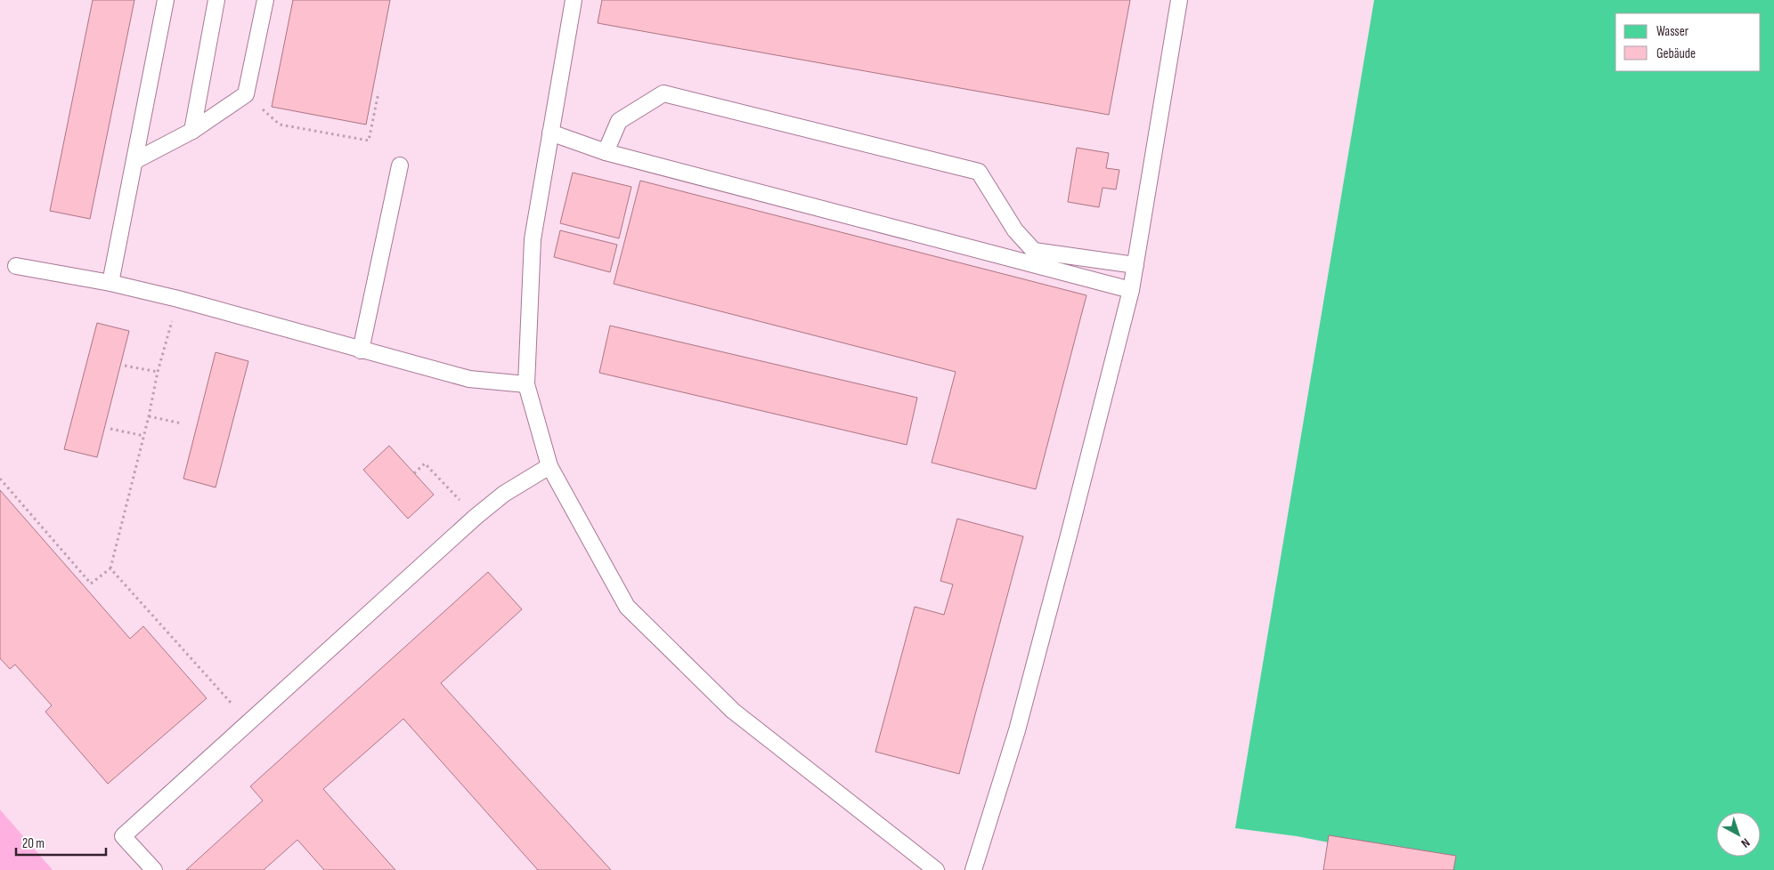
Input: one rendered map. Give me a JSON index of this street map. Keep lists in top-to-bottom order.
{
  "legend": ["Wasser", "Gebäude"],
  "scale_bar": "20 m",
  "north": "bottom right"
}
